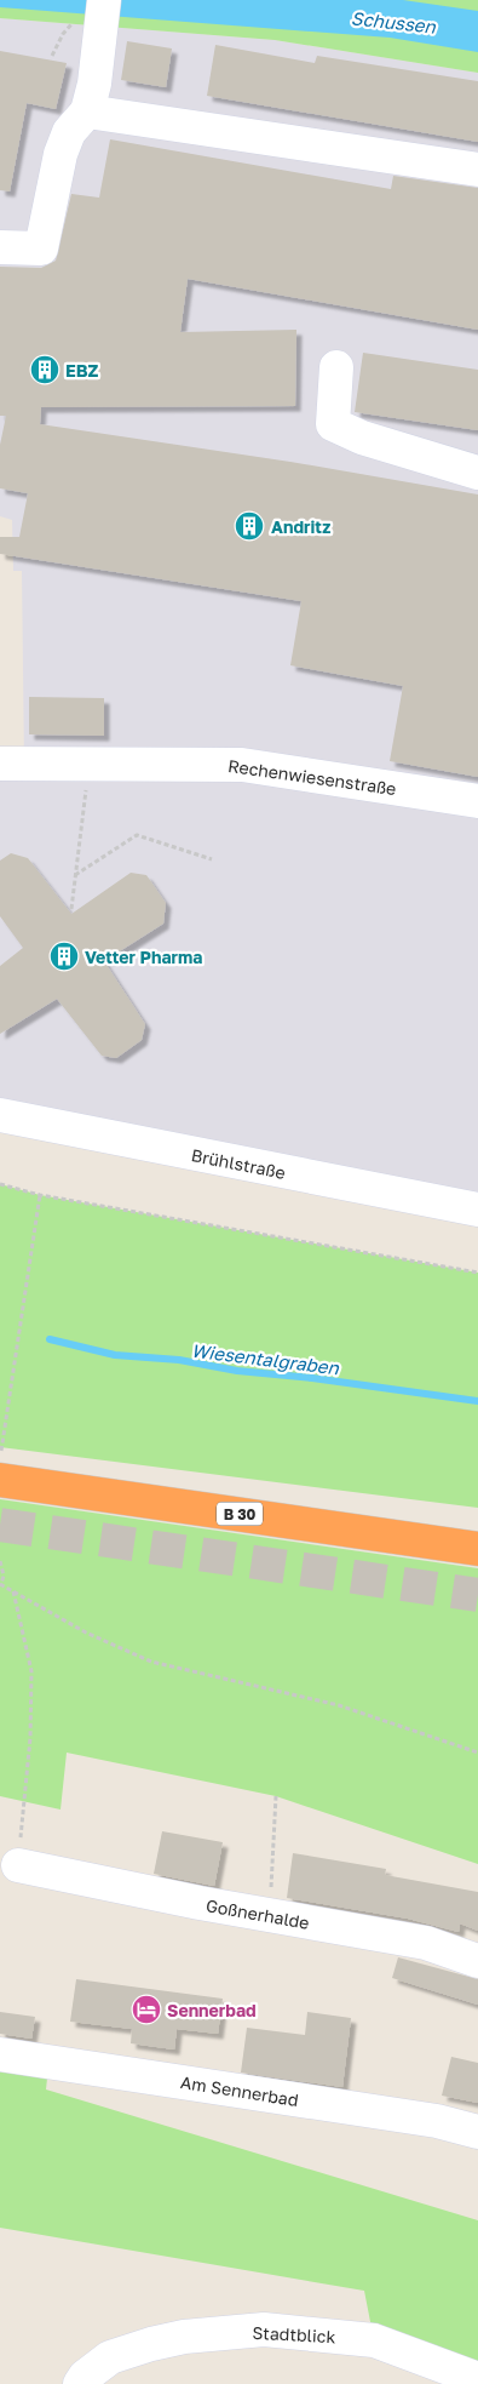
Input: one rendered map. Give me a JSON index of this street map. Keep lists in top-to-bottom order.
{
  "streets": {
    "highway": ["B 30"],
    "street": [
      "Rechenwiesenstraße",
      "Brühlstraße",
      "Goßnerhalde",
      "Am Sennerbad",
      "Stadtblick"
    ]
  },
  "water": ["Schussen", "Wiesentalgraben"],
  "places": {
    "building": ["EBZ", "Andritz", "Vetter Pharma"],
    "hotel": ["Sennerbad"]
  }
}
